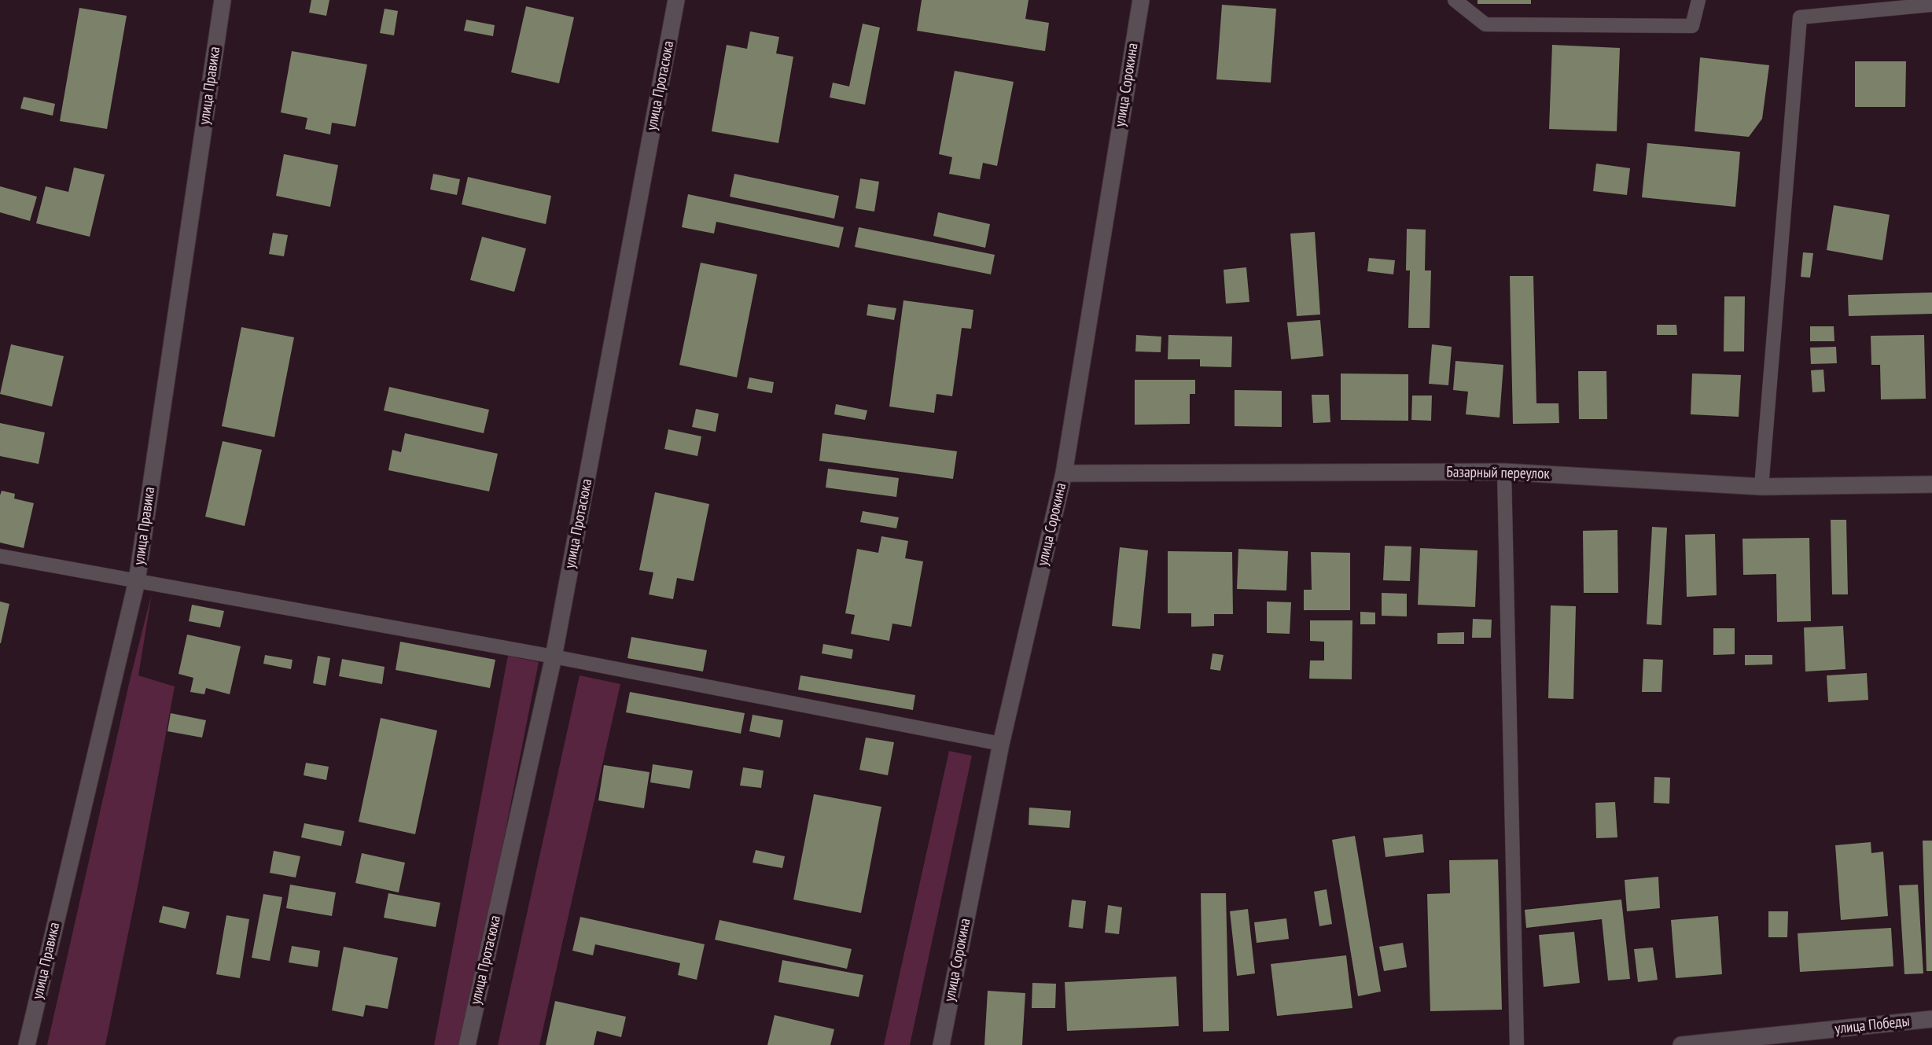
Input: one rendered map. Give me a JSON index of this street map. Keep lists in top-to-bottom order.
{
  "streets": {
    "street": [
      "улица Сорокина",
      "улица Правика",
      "улица Протасюка",
      "Базарный переулок",
      "улица Победы"
    ]
  },
  "crossings": [
    ["улица Сорокина", "Базарный переулок"]
  ]
}
